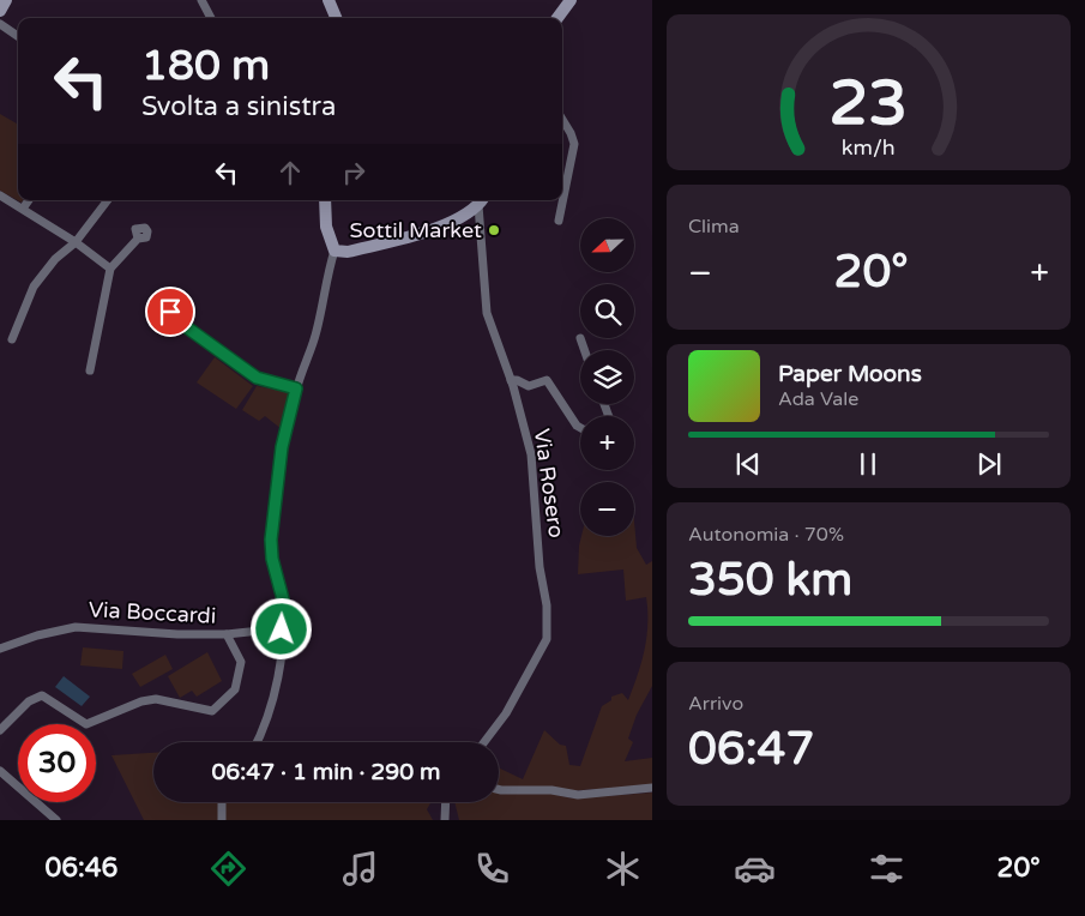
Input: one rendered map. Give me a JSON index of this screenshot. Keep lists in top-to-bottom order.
{
  "streets": {
    "street": ["Via Rosero", "Via Boccardi"]
  },
  "places": ["Sottil Market"],
  "north": "left",
  "page": {
    "turn": ["180 m", "Svolta a sinistra"],
    "tile": [
      "Clima",
      ["Autonomia · 70%", "350 km"],
      ["Arrivo", "06:47"]
    ],
    "map_buttons": ["+", "−"],
    "heat": ["−", "20°", "+"],
    "song": ["Paper Moons", "Ada Vale"],
    "limit": "30",
    "trip": "06:47 · 1 min · 290 m",
    "tabs": ["06:46", "20°"],
    "gauge": ["23", "km/h"]
  }
}
